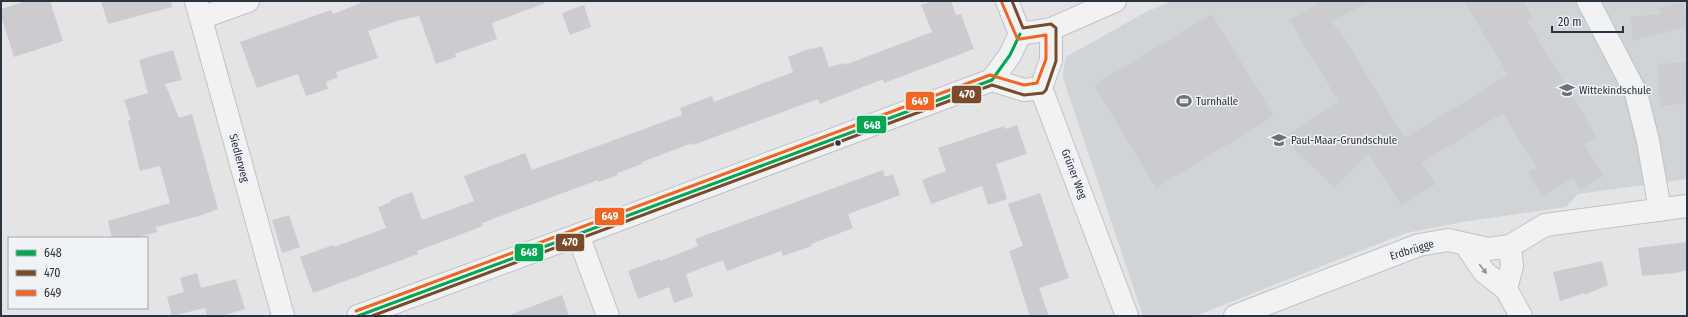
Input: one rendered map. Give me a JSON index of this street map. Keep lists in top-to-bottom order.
{
  "streets": {
    "street": ["Siedlerweg", "Grüner Weg", "Erdbrügge"]
  },
  "places": {
    "school or university": ["Wittekindschule", "Paul-Maar-Grundschule"],
    "sports": ["Turnhalle"]
  },
  "lines": ["transit line 470", "transit line 649", "transit line 648"],
  "legend": ["648", "470", "649"],
  "scale_bar": "20 m"
}
